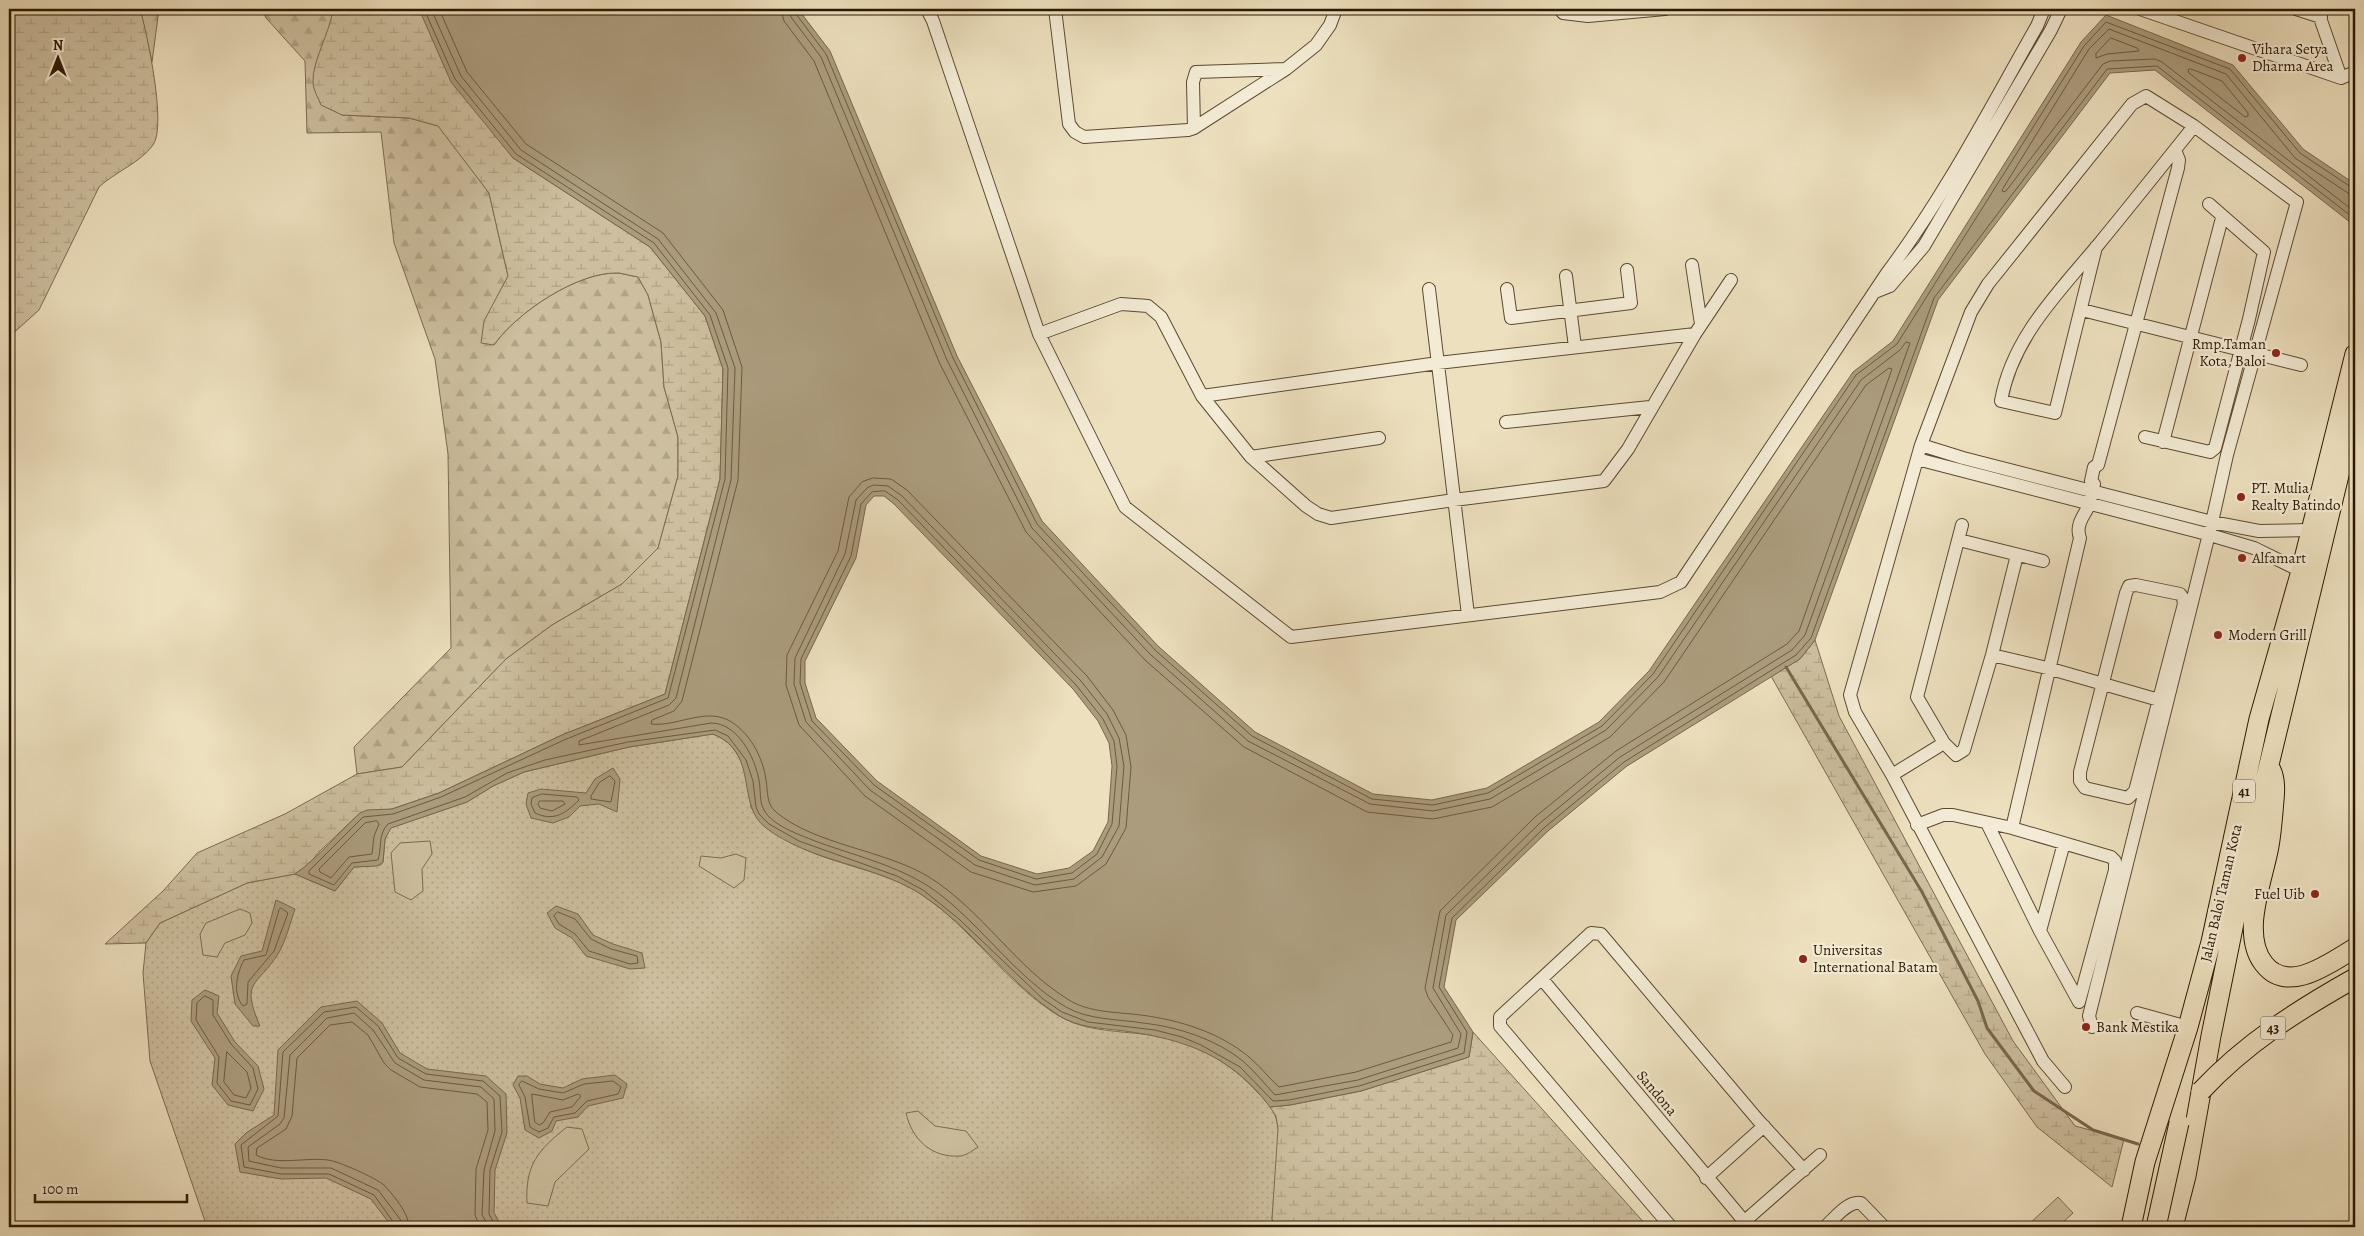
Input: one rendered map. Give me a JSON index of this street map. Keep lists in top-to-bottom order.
{
  "streets": {
    "highway": ["41", "Jalan Baloi Taman Kota", "43"],
    "street": ["Sandona"]
  },
  "places": [
    "Vihara Setya Dharma Area",
    "Rmp.Taman Kota, Baloi",
    "PT. Mulia Realty Batindo",
    "Alfamart",
    "Modern Grill",
    "Fuel Uib",
    "Universitas International Batam",
    "Bank Mestika"
  ],
  "scale_bar": "100 m",
  "north": "top"
}
